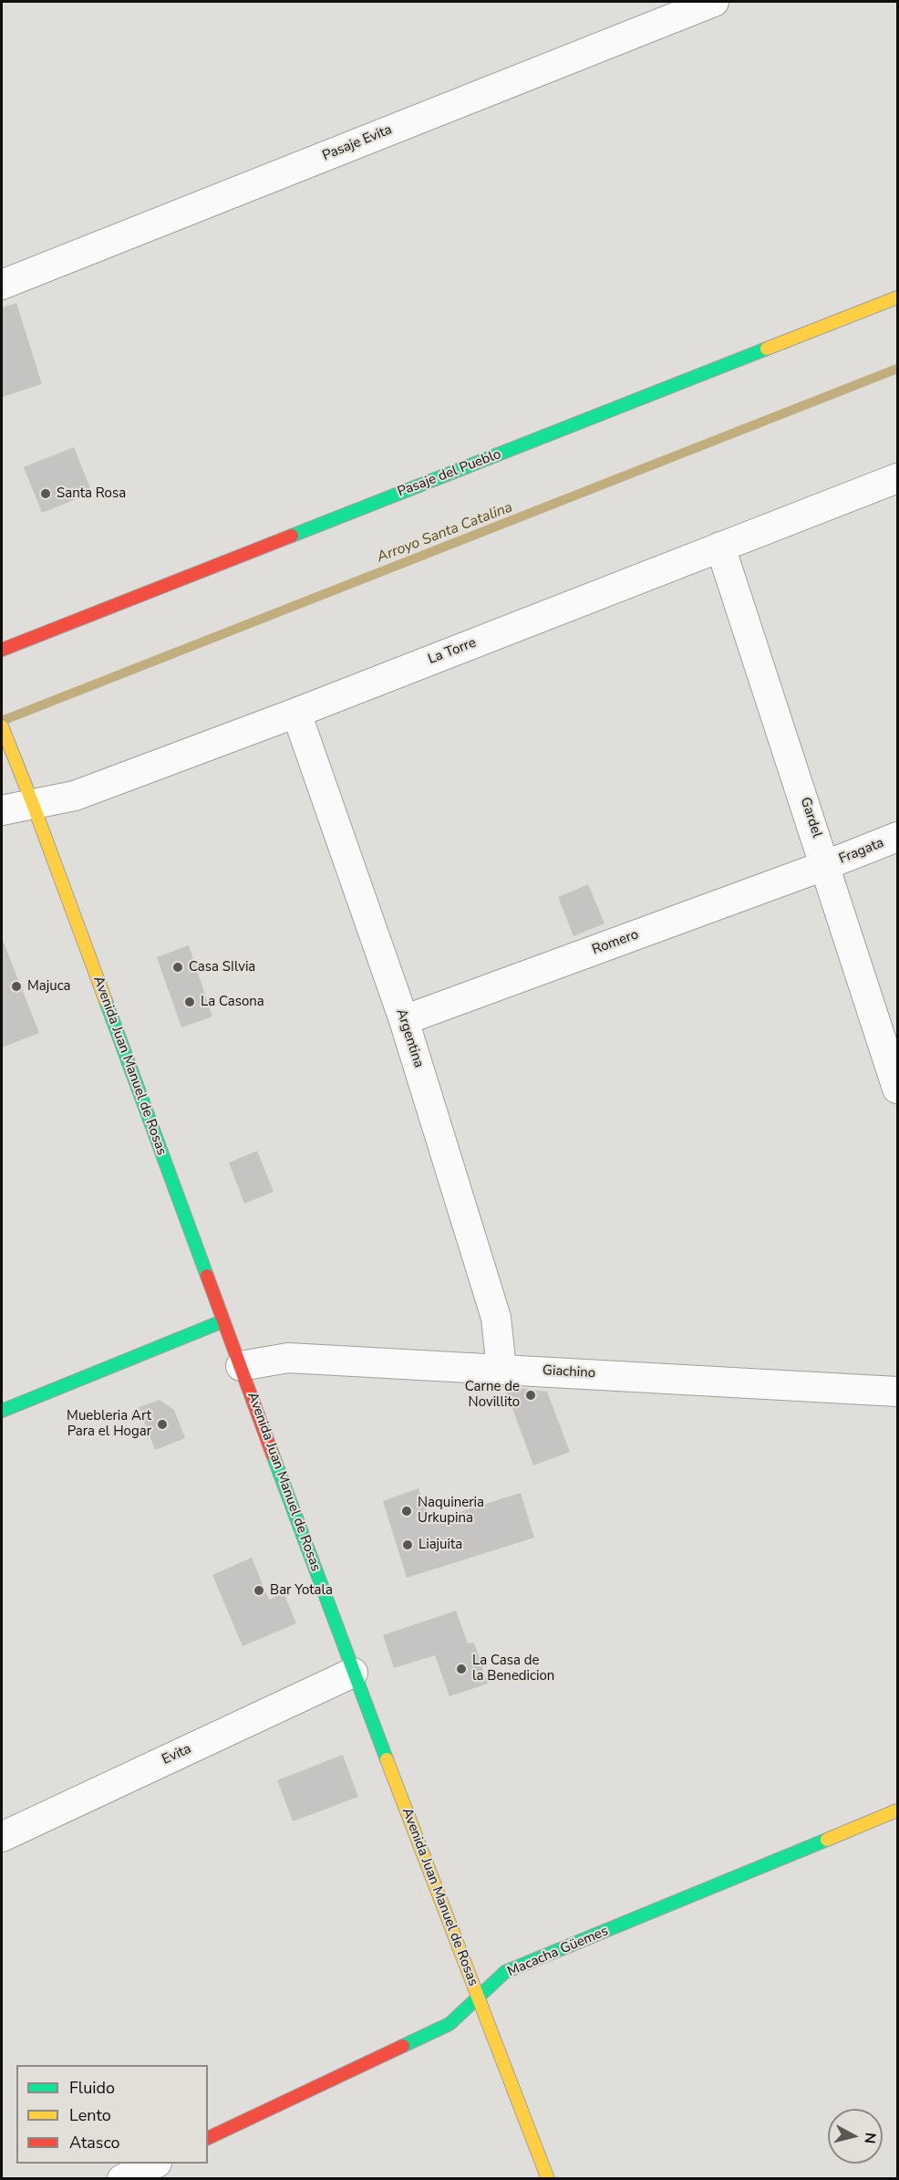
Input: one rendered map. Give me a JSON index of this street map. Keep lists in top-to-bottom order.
{
  "streets": {
    "street": [
      "Pasaje Evita",
      "Pasaje del Pueblo",
      "La Torre",
      "Gardel",
      "Fragata",
      "Romero",
      "Argentina",
      "Avenida Juan Manuel de Rosas",
      "Giachino",
      "Evita",
      "Macacha Güemes"
    ]
  },
  "crossings": [
    ["La Torre", "Gardel"],
    ["La Torre", "Argentina"],
    ["La Torre", "Avenida Juan Manuel de Rosas"],
    ["Gardel", "Fragata"],
    ["Gardel", "Romero"],
    ["Fragata", "Romero"],
    ["Romero", "Argentina"],
    ["Argentina", "Giachino"],
    ["Avenida Juan Manuel de Rosas", "Giachino"],
    ["Avenida Juan Manuel de Rosas", "Evita"],
    ["Avenida Juan Manuel de Rosas", "Macacha Güemes"]
  ],
  "water": ["Arroyo Santa Catalina"],
  "places": [
    "Santa Rosa",
    "Casa SIlvia",
    "Majuca",
    "La Casona",
    "Carne de Novillito",
    "Muebleria Art Para el Hogar",
    "Naquineria Urkupina",
    "Liajuita",
    "Bar Yotala",
    "La Casa de la Benedicion"
  ],
  "legend": ["Fluido", "Lento", "Atasco"],
  "north": "right"
}
